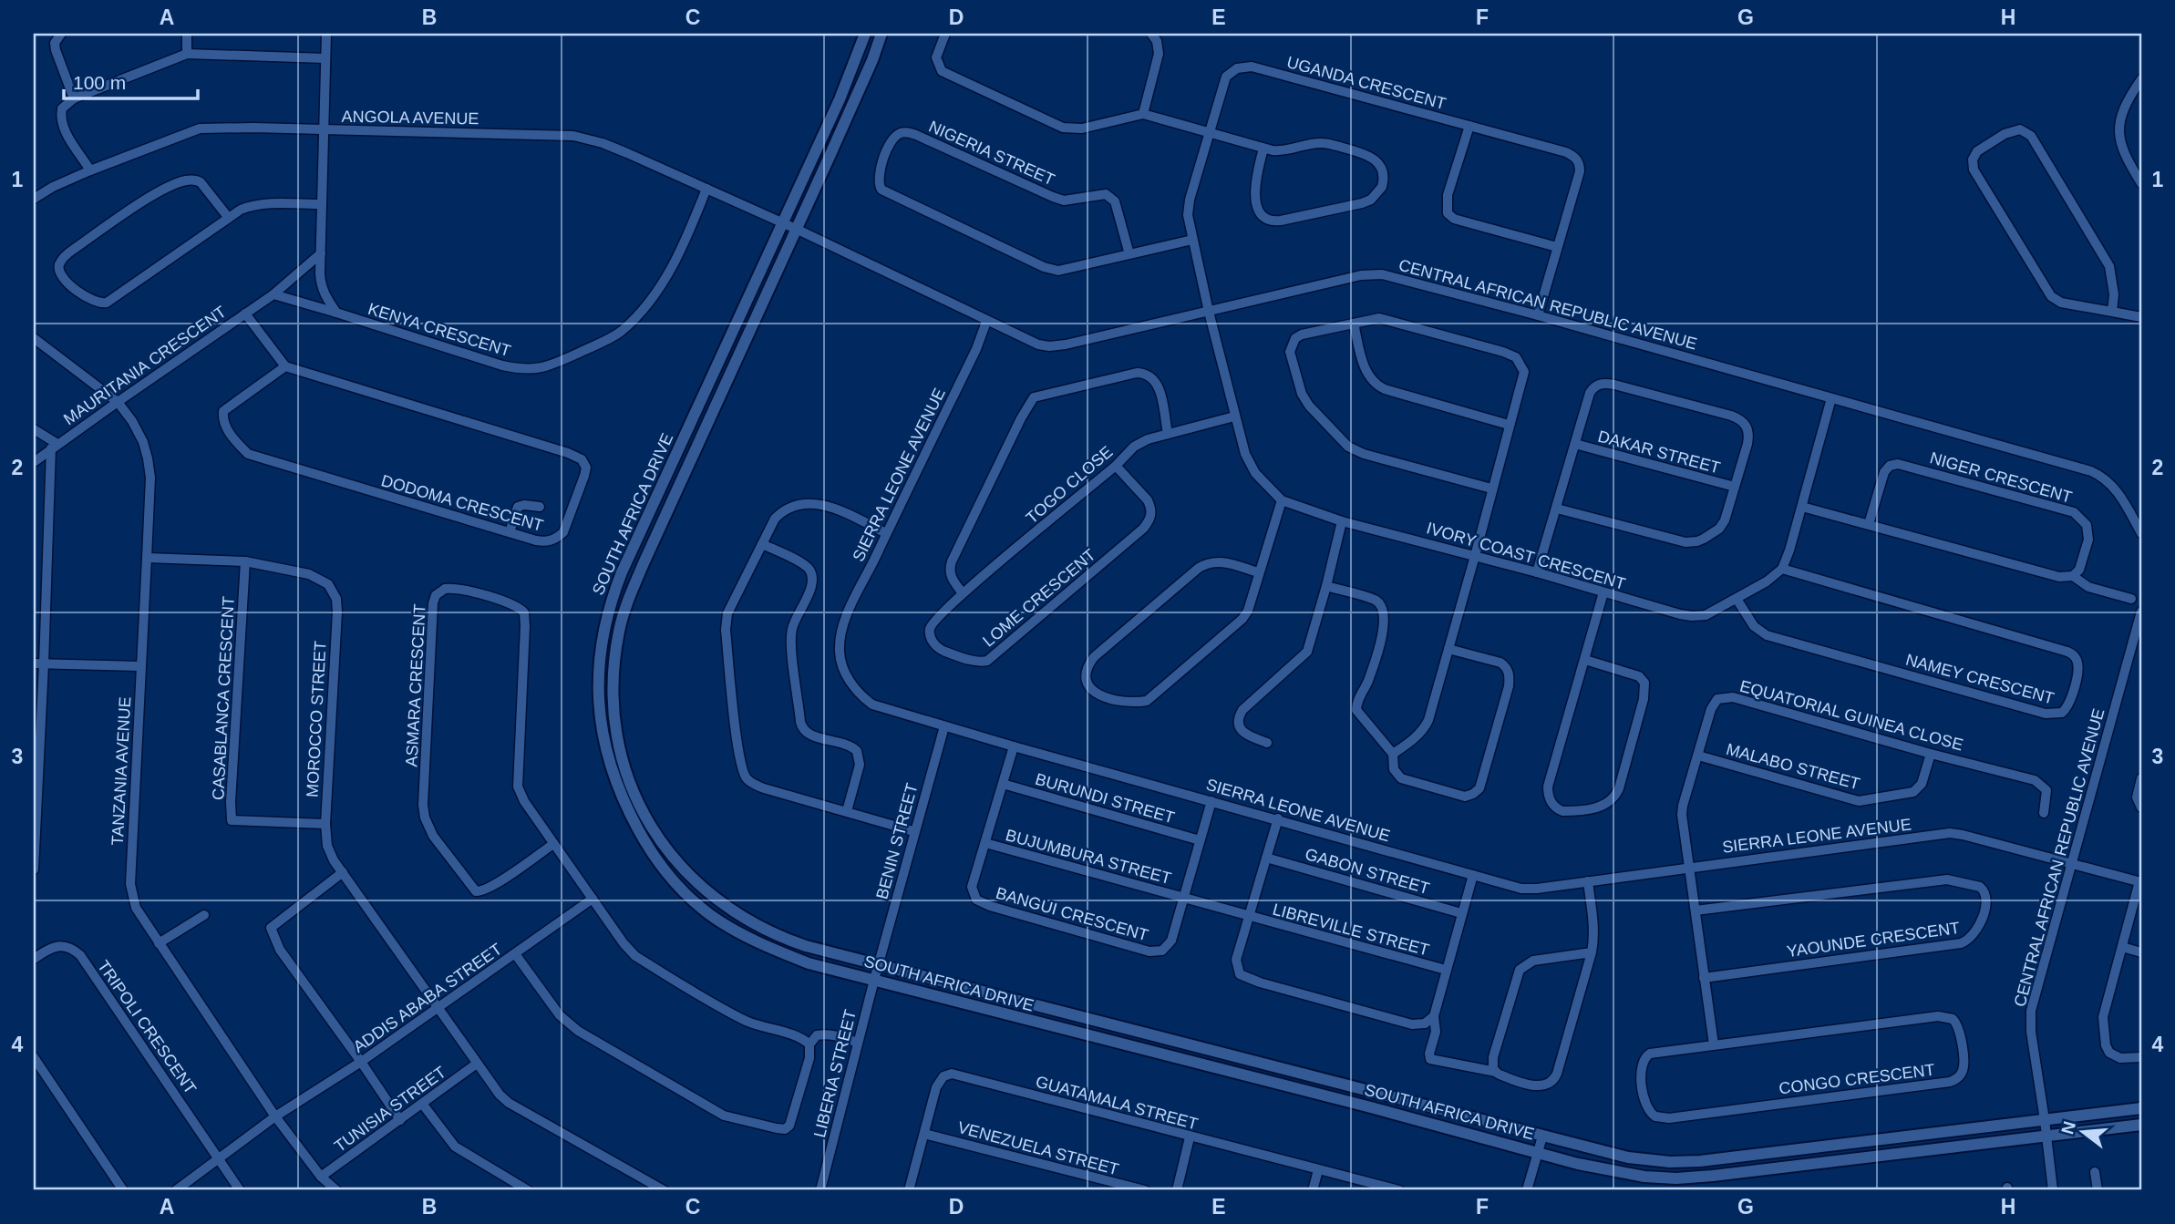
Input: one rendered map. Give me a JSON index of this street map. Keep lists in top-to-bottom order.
{
  "streets": {
    "street": [
      "UGANDA CRESCENT",
      "ANGOLA AVENUE",
      "NIGERIA STREET",
      "CENTRAL AFRICAN REPUBLIC AVENUE",
      "KENYA CRESCENT",
      "MAURITANIA CRESCENT",
      "DAKAR STREET",
      "SIERRA LEONE AVENUE",
      "NIGER CRESCENT",
      "TOGO CLOSE",
      "DODOMA CRESCENT",
      "SOUTH AFRICA DRIVE",
      "IVORY COAST CRESCENT",
      "LOME CRESCENT",
      "NAMEY CRESCENT",
      "ASMARA CRESCENT",
      "CASABLANCA CRESCENT",
      "EQUATORIAL GUINEA CLOSE",
      "MOROCCO STREET",
      "MALABO STREET",
      "TANZANIA AVENUE",
      "BURUNDI STREET",
      "BENIN STREET",
      "BUJUMBURA STREET",
      "GABON STREET",
      "BANGUI CRESCENT",
      "LIBREVILLE STREET",
      "YAOUNDE CRESCENT",
      "ADDIS ABABA STREET",
      "TRIPOLI CRESCENT",
      "LIBERIA STREET",
      "CONGO CRESCENT",
      "GUATAMALA STREET",
      "TUNISIA STREET",
      "VENEZUELA STREET"
    ]
  },
  "crossings": [
    ["UGANDA CRESCENT", "NIGERIA STREET"],
    ["UGANDA CRESCENT", "CENTRAL AFRICAN REPUBLIC AVENUE"],
    ["UGANDA CRESCENT", "IVORY COAST CRESCENT"],
    ["ANGOLA AVENUE", "CENTRAL AFRICAN REPUBLIC AVENUE"],
    ["ANGOLA AVENUE", "KENYA CRESCENT"],
    ["ANGOLA AVENUE", "SOUTH AFRICA DRIVE"],
    ["CENTRAL AFRICAN REPUBLIC AVENUE", "SIERRA LEONE AVENUE"],
    ["CENTRAL AFRICAN REPUBLIC AVENUE", "SOUTH AFRICA DRIVE"],
    ["CENTRAL AFRICAN REPUBLIC AVENUE", "IVORY COAST CRESCENT"],
    ["MAURITANIA CRESCENT", "TANZANIA AVENUE"],
    ["SIERRA LEONE AVENUE", "EQUATORIAL GUINEA CLOSE"],
    ["SIERRA LEONE AVENUE", "BENIN STREET"],
    ["SIERRA LEONE AVENUE", "BANGUI CRESCENT"],
    ["TOGO CLOSE", "IVORY COAST CRESCENT"],
    ["TOGO CLOSE", "LOME CRESCENT"],
    ["SOUTH AFRICA DRIVE", "BENIN STREET"],
    ["SOUTH AFRICA DRIVE", "LIBERIA STREET"],
    ["IVORY COAST CRESCENT", "NAMEY CRESCENT"],
    ["CASABLANCA CRESCENT", "MOROCCO STREET"],
    ["EQUATORIAL GUINEA CLOSE", "MALABO STREET"],
    ["EQUATORIAL GUINEA CLOSE", "YAOUNDE CRESCENT"],
    ["EQUATORIAL GUINEA CLOSE", "CONGO CRESCENT"],
    ["MOROCCO STREET", "TANZANIA AVENUE"],
    ["MOROCCO STREET", "ADDIS ABABA STREET"],
    ["MOROCCO STREET", "TUNISIA STREET"],
    ["TANZANIA AVENUE", "ADDIS ABABA STREET"],
    ["TANZANIA AVENUE", "TUNISIA STREET"],
    ["BURUNDI STREET", "BANGUI CRESCENT"],
    ["BENIN STREET", "LIBERIA STREET"],
    ["BUJUMBURA STREET", "BANGUI CRESCENT"],
    ["BUJUMBURA STREET", "LIBREVILLE STREET"],
    ["GUATAMALA STREET", "VENEZUELA STREET"]
  ],
  "scale_bar": "100 m",
  "north": "left",
  "grid": {
    "columns": [
      "A",
      "B",
      "C",
      "D",
      "E",
      "F",
      "G",
      "H"
    ],
    "rows": [
      "1",
      "2",
      "3",
      "4"
    ]
  }
}
